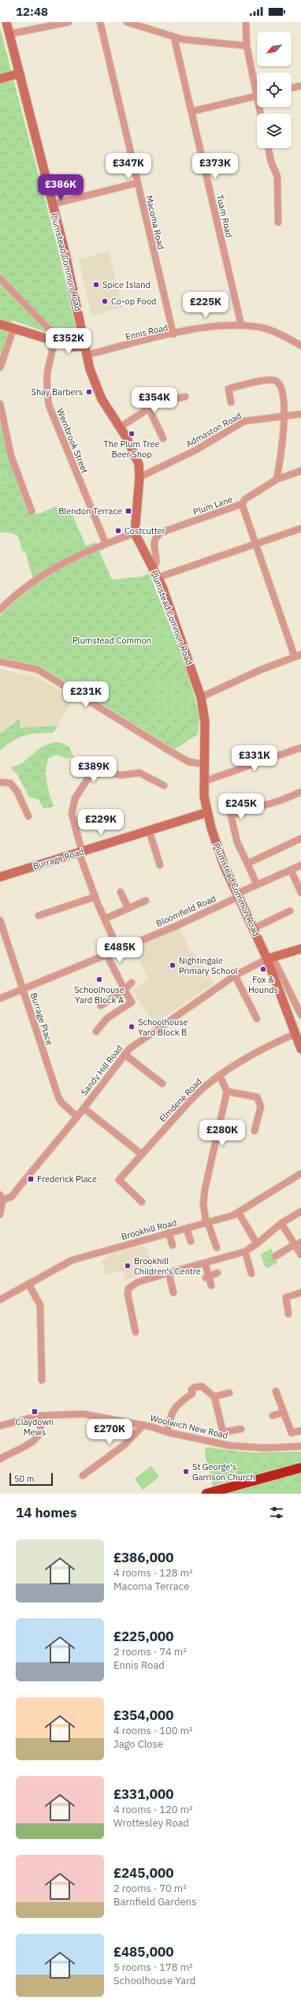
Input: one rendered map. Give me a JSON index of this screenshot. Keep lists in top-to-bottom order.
{
  "streets": {
    "street": [
      "Tuam Road",
      "Macoma Road",
      "Plumstead Common Road",
      "Ennis Road",
      "Admaston Road",
      "Wernbrook Street",
      "Plum Lane",
      "Burrage Road",
      "Bloomfield Road",
      "Burrage Place",
      "Sandy Hill Road",
      "Elmdene Road",
      "Brookhill Road",
      "Woolwich New Road"
    ]
  },
  "crossings": [
    ["Tuam Road", "Ennis Road"],
    ["Macoma Road", "Ennis Road"],
    ["Plumstead Common Road", "Ennis Road"],
    ["Plumstead Common Road", "Admaston Road"],
    ["Plumstead Common Road", "Plum Lane"],
    ["Plumstead Common Road", "Burrage Road"],
    ["Plumstead Common Road", "Bloomfield Road"],
    ["Plumstead Common Road", "Sandy Hill Road"],
    ["Plumstead Common Road", "Elmdene Road"],
    ["Bloomfield Road", "Burrage Place"],
    ["Burrage Place", "Sandy Hill Road"]
  ],
  "parks": ["Plumstead Common"],
  "places": {
    "other": [
      "Spice Island",
      "Co-op Food",
      "Shay Barbers",
      "The Plum Tree Beer Shop",
      "Costcutter",
      "Nightingale Primary School",
      "Fox & Hounds",
      "Schoolhouse Yard Block A",
      "Schoolhouse Yard Block B",
      "Brookhill Children’s Centre",
      "St George's Garrison Church"
    ],
    "transit": ["Blendon Terrace", "Frederick Place", "Claydown Mews"]
  },
  "scale_bar": "50 m",
  "north": "bottom left",
  "page": {
    "status": "12:48",
    "price": [
      "£347K",
      "£373K",
      "£386K",
      "£225K",
      "£352K",
      "£354K",
      "£231K",
      "£331K",
      "£389K",
      "£245K",
      "£229K",
      "£485K",
      "£280K",
      "£270K"
    ],
    "scale": "50 m",
    "heading": "14 homes",
    "list": [
      {
        "name": "£386,000",
        "note": "4 rooms · 128 m² · Macoma Terrace"
      },
      {
        "name": "£225,000",
        "note": "2 rooms · 74 m² · Ennis Road"
      },
      {
        "name": "£354,000",
        "note": "4 rooms · 100 m² · Jago Close"
      },
      {
        "name": "£331,000",
        "note": "4 rooms · 120 m² · Wrottesley Road"
      },
      {
        "name": "£245,000",
        "note": "2 rooms · 70 m² · Barnfield Gardens"
      },
      {
        "name": "£485,000",
        "note": "5 rooms · 178 m² · Schoolhouse Yard"
      }
    ]
  }
}
